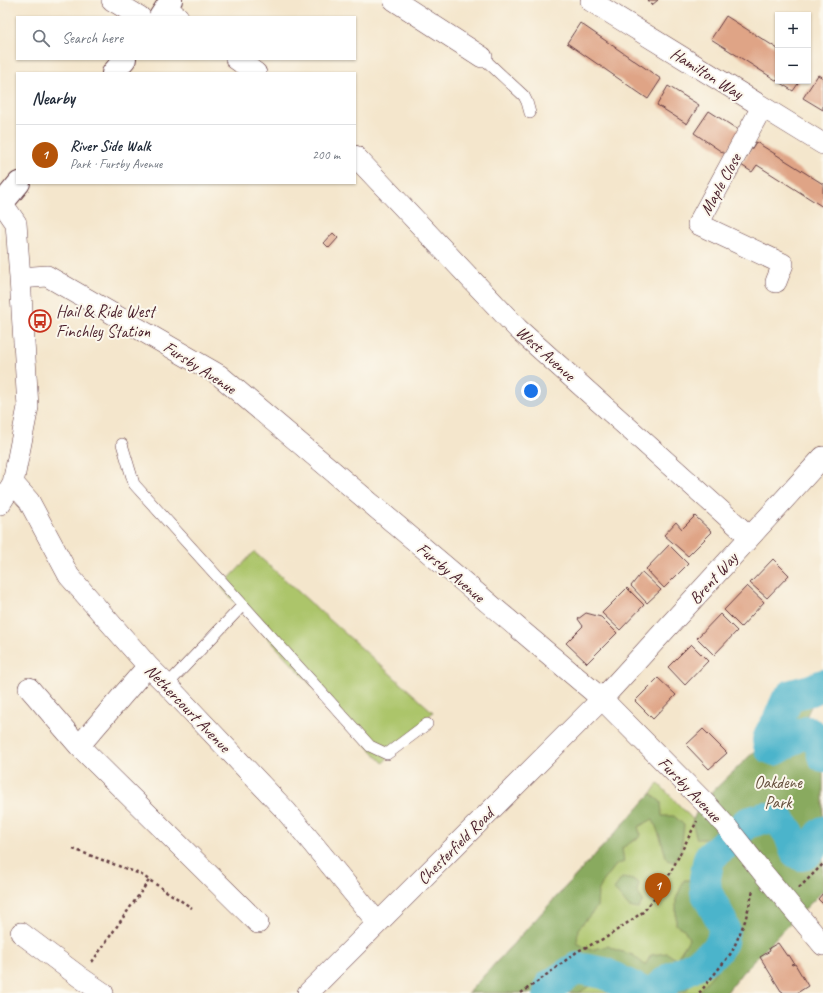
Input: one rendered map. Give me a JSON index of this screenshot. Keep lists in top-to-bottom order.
{
  "streets": {
    "street": [
      "Hamilton Way",
      "Maple Close",
      "West Avenue",
      "Fursby Avenue",
      "Brent Way",
      "Nethercourt Avenue",
      "Chesterfield Road"
    ]
  },
  "crossings": [
    ["Hamilton Way", "Maple Close"],
    ["West Avenue", "Brent Way"],
    ["Fursby Avenue", "Brent Way"],
    ["Fursby Avenue", "Chesterfield Road"],
    ["Brent Way", "Chesterfield Road"],
    ["Nethercourt Avenue", "Chesterfield Road"]
  ],
  "parks": ["Oakdene Park"],
  "places": {
    "bus stop": ["Hail & Ride West Finchley Station"]
  },
  "page": {
    "map_buttons": ["+", "−"],
    "search": "Search here",
    "heading": "Nearby",
    "list": [
      {
        "mark": "1",
        "name": "River Side Walk",
        "note": "Park · Fursby Avenue",
        "value": "200 m"
      }
    ],
    "pins": "1"
  }
}
